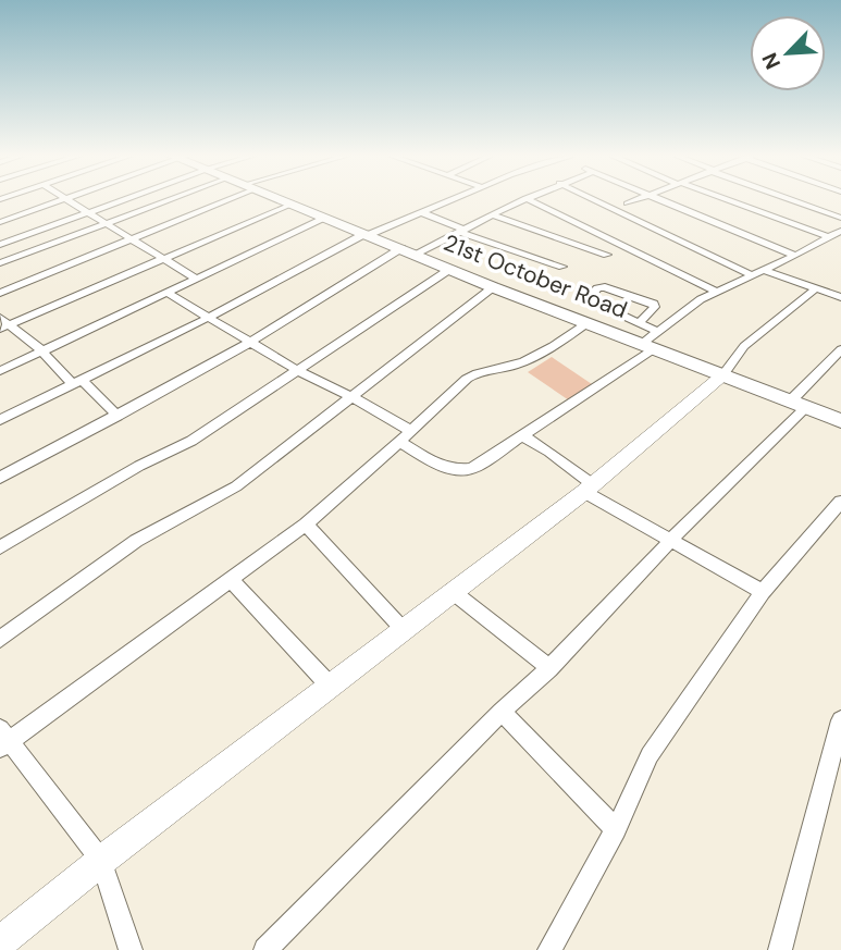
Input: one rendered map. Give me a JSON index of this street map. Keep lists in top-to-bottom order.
{
  "streets": {
    "main road": ["21st October Road"]
  },
  "north": "bottom left"
}
